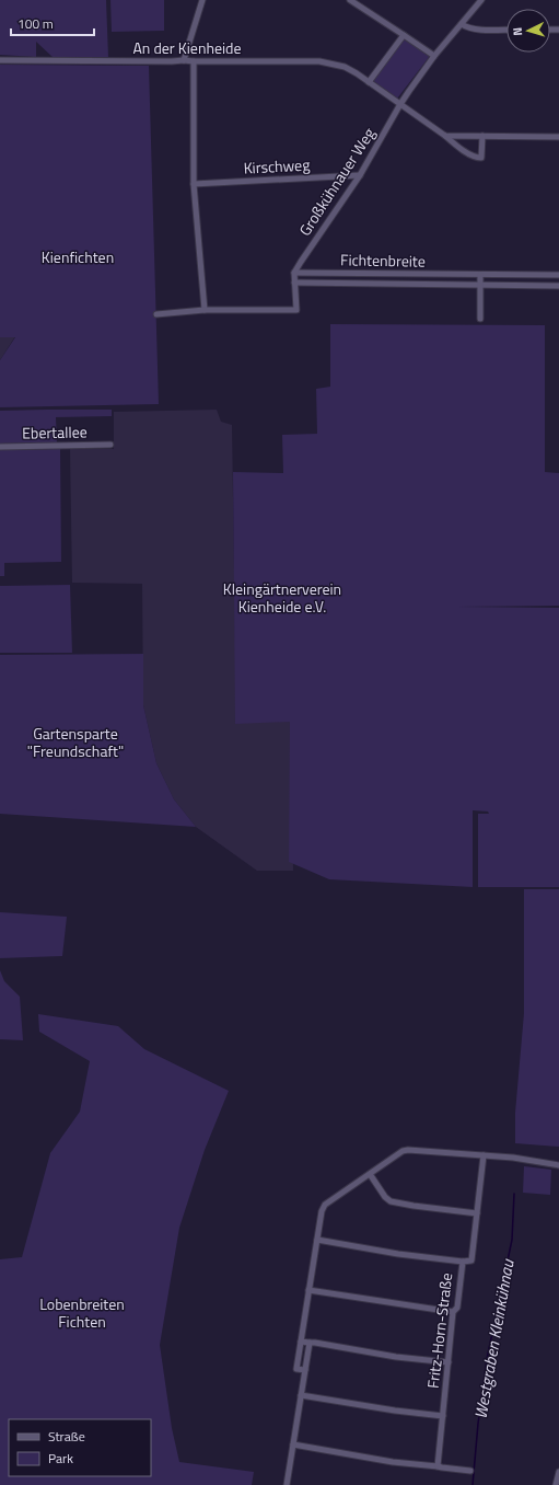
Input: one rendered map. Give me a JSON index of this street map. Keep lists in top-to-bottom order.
{
  "streets": {
    "street": [
      "An der Kienheide",
      "Kirschweg",
      "Großkühnauer Weg",
      "Fichtenbreite",
      "Ebertallee",
      "Fritz-Horn-Straße"
    ]
  },
  "crossings": [
    ["An der Kienheide", "Großkühnauer Weg"],
    ["Kirschweg", "Großkühnauer Weg"],
    ["Großkühnauer Weg", "Fichtenbreite"]
  ],
  "water": ["Westgraben Kleinkühnau"],
  "parks": [
    "Kienfichten",
    "Kleingärtnerverein Kienheide e.V.",
    "Gartensparte \"Freundschaft\"",
    "Lobenbreiten Fichten"
  ],
  "legend": ["Straße", "Park"],
  "scale_bar": "100 m",
  "north": "left"
}
